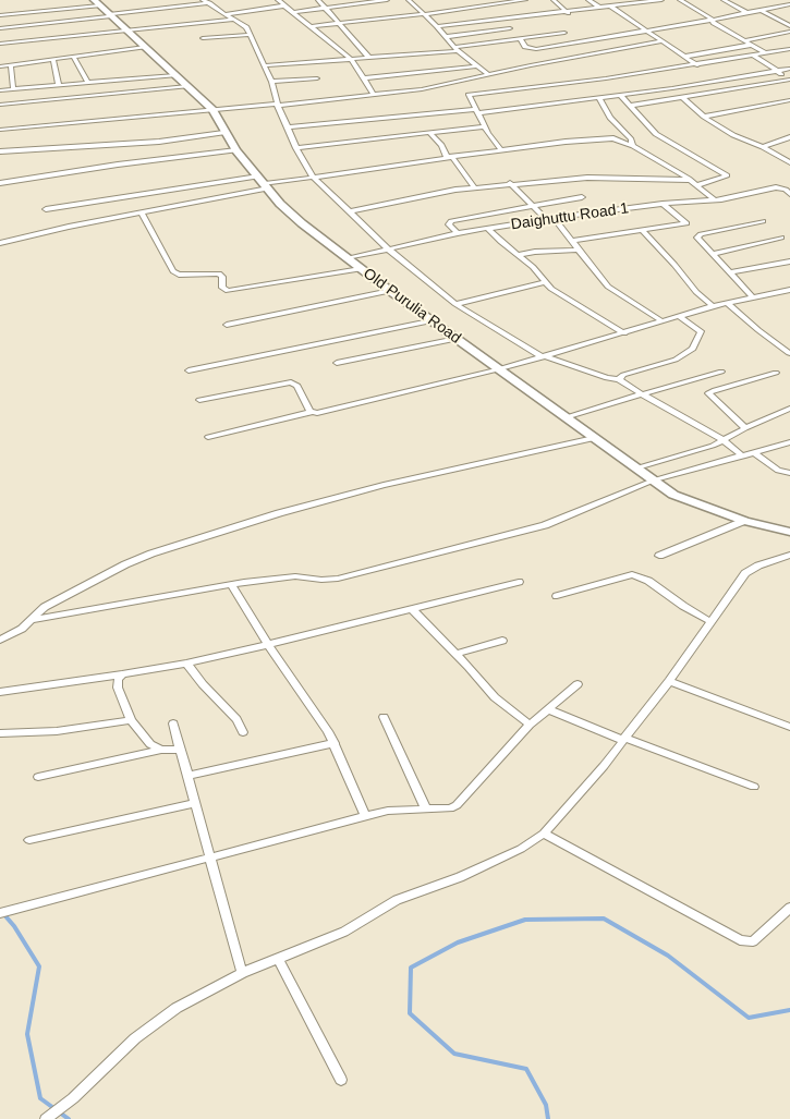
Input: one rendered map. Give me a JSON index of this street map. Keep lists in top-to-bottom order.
{
  "streets": {
    "main road": ["Old Purulia Road"],
    "street": ["Daighuttu Road 1"]
  },
  "crossings": [
    ["Daighuttu Road 1", "Old Purulia Road"]
  ]
}
